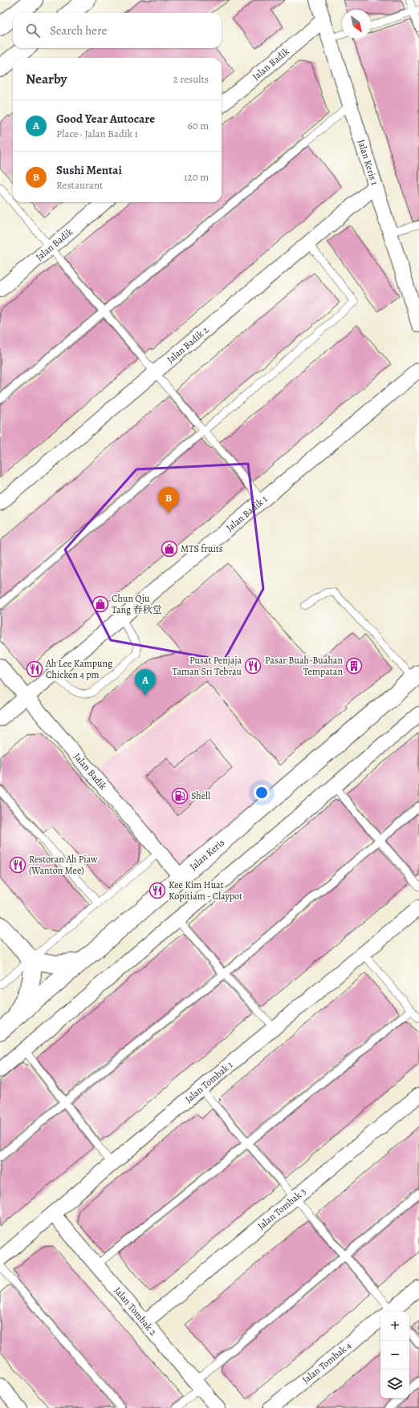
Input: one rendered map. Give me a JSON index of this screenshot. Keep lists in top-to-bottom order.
{
  "streets": {
    "street": [
      "Jalan Badik",
      "Jalan Keris 1",
      "Jalan Badik 2",
      "Jalan Badik 1",
      "Jalan Keris",
      "Jalan Tombak 1",
      "Jalan Tombak 3",
      "Jalan Tombak 2",
      "Jalan Tombak 4"
    ]
  },
  "crossings": [
    ["Jalan Badik", "Jalan Keris 1"],
    ["Jalan Badik", "Jalan Badik 1"],
    ["Jalan Badik", "Jalan Keris"],
    ["Jalan Keris 1", "Jalan Badik 2"],
    ["Jalan Tombak 1", "Jalan Tombak 2"],
    ["Jalan Tombak 3", "Jalan Tombak 2"]
  ],
  "places": {
    "shop": ["MTS fruits", "Chun Qiu Tang 春秋堂"],
    "restaurant": [
      "Pusat Penjaja Taman Sri Tebrau",
      "Ah Lee Kampung Chicken 4 pm",
      "Restoran Ah Piaw (Wanton Mee)",
      "Kee Kim Huat Kopitiam - Claypot"
    ],
    "building": ["Pasar Buah-Buahan Tempatan"],
    "fuel station": ["Shell"]
  },
  "north": "bottom right",
  "page": {
    "search": "Search here",
    "heading": ["Nearby", "2 results"],
    "list": [
      {
        "mark": "A",
        "name": "Good Year Autocare",
        "note": "Place · Jalan Badik 1",
        "value": "60 m"
      },
      {
        "mark": "B",
        "name": "Sushi Mentai",
        "note": "Restaurant",
        "value": "120 m"
      }
    ],
    "pins": ["B", "A"],
    "map_buttons": ["+", "−"]
  }
}
